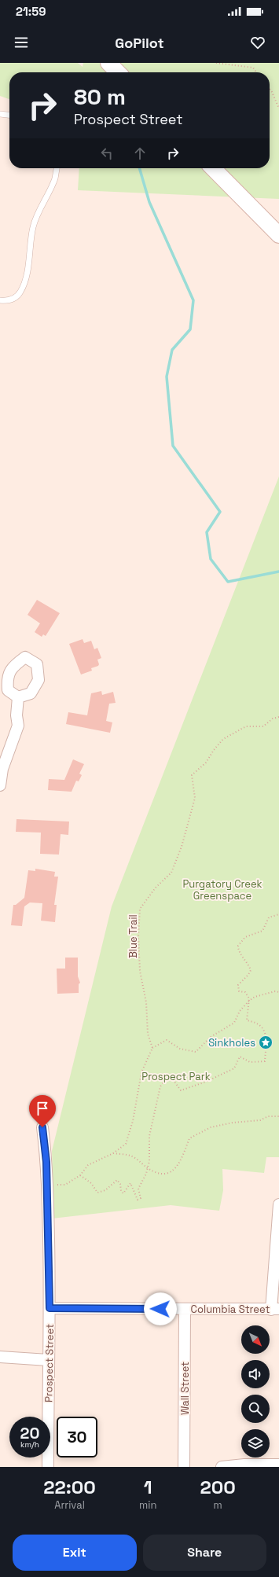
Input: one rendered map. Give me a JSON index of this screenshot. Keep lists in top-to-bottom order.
{
  "streets": {
    "street": ["Columbia Street", "Prospect Street", "Wall Street"],
    "path": ["Blue Trail"]
  },
  "crossings": [
    ["Columbia Street", "Prospect Street"],
    ["Columbia Street", "Wall Street"]
  ],
  "parks": ["Purgatory Creek Greenspace", "Prospect Park"],
  "places": {
    "place": ["Sinkholes"]
  },
  "north": "bottom right",
  "page": {
    "status": "21:59",
    "header": "GoPilot",
    "turn": ["80 m", "Prospect Street"],
    "speed": "20 km/h",
    "limit": "30",
    "eta": [
      "22:00",
      "Arrival",
      "1",
      "min",
      "200",
      "m"
    ],
    "buttons": ["Exit", "Share"]
  }
}
